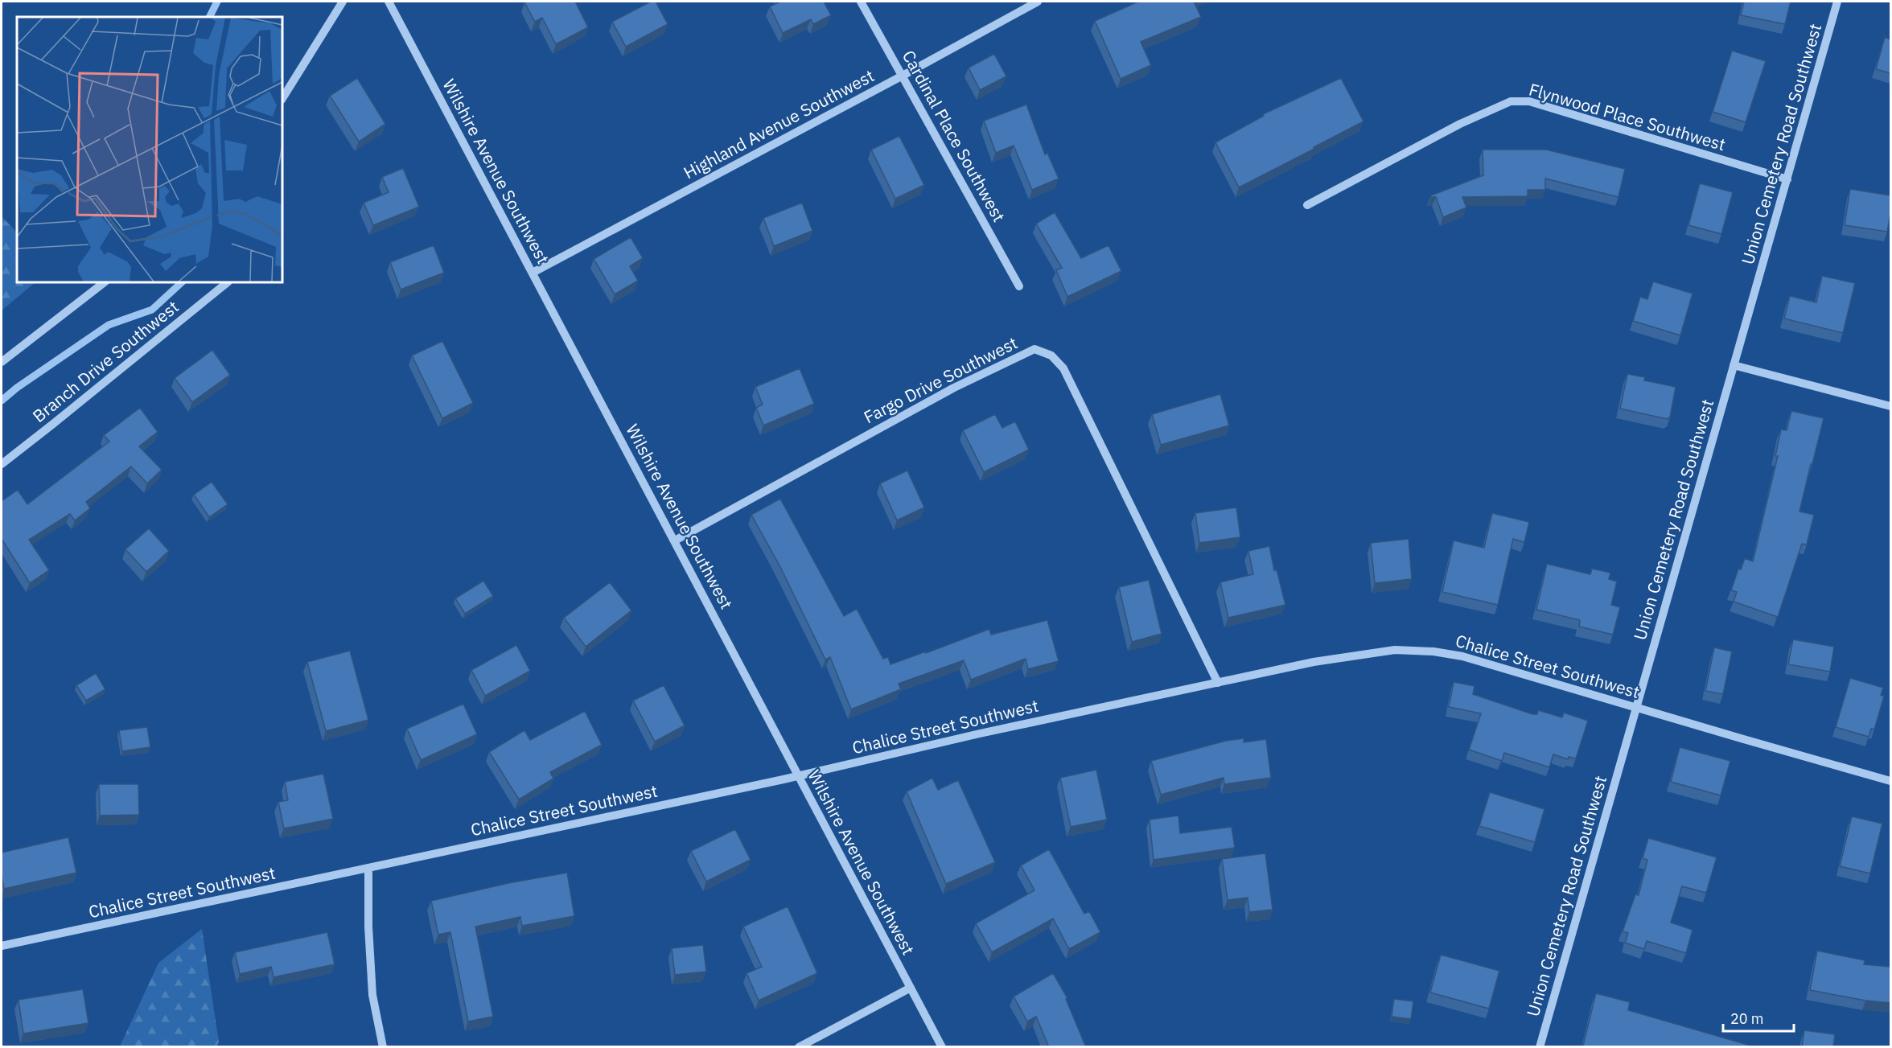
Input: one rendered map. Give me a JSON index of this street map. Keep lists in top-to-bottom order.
{
  "streets": {
    "street": [
      "Flynwood Place Southwest",
      "Highland Avenue Southwest",
      "Cardinal Place Southwest",
      "Union Cemetery Road Southwest",
      "Wilshire Avenue Southwest",
      "Branch Drive Southwest",
      "Fargo Drive Southwest",
      "Chalice Street Southwest"
    ]
  },
  "crossings": [
    ["Flynwood Place Southwest", "Union Cemetery Road Southwest"],
    ["Highland Avenue Southwest", "Cardinal Place Southwest"],
    ["Highland Avenue Southwest", "Wilshire Avenue Southwest"],
    ["Union Cemetery Road Southwest", "Chalice Street Southwest"],
    ["Wilshire Avenue Southwest", "Fargo Drive Southwest"],
    ["Wilshire Avenue Southwest", "Chalice Street Southwest"],
    ["Fargo Drive Southwest", "Chalice Street Southwest"]
  ],
  "scale_bar": "20 m"
}
